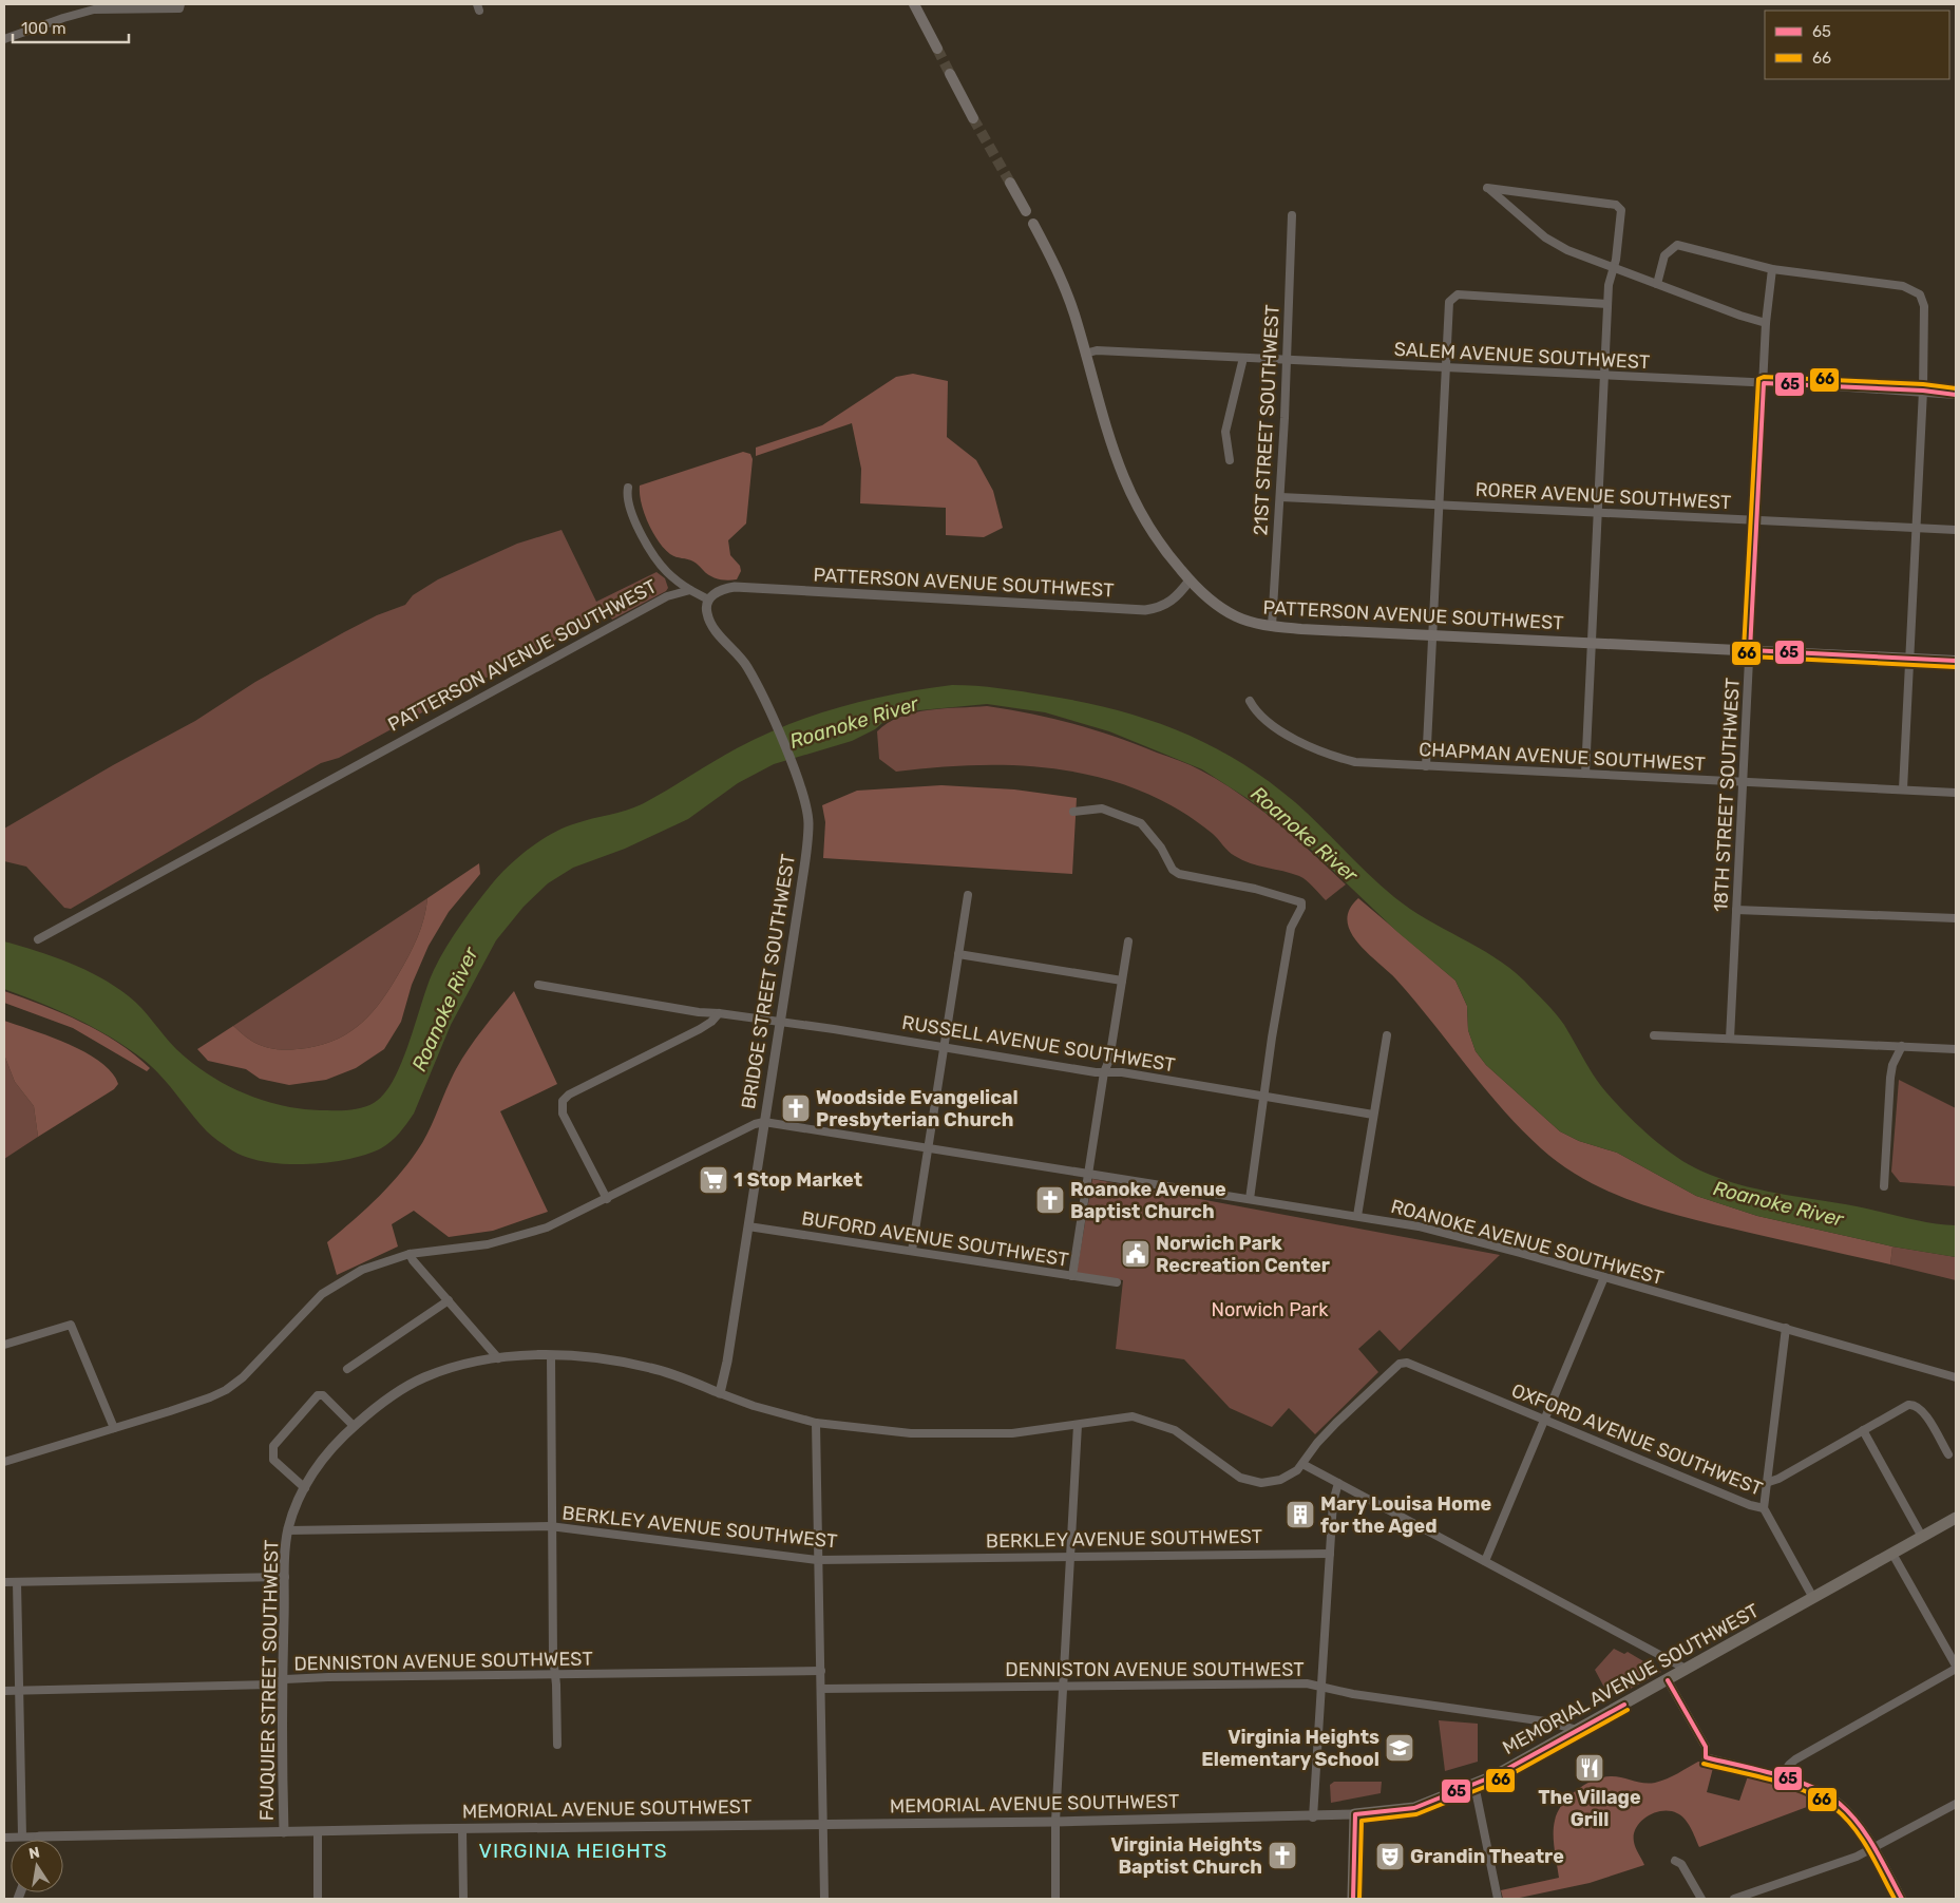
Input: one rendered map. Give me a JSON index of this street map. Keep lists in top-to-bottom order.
{
  "streets": {
    "main road": ["PATTERSON AVENUE SOUTHWEST", "MEMORIAL AVENUE SOUTHWEST"],
    "street": [
      "SALEM AVENUE SOUTHWEST",
      "21ST STREET SOUTHWEST",
      "RORER AVENUE SOUTHWEST",
      "CHAPMAN AVENUE SOUTHWEST",
      "18TH STREET SOUTHWEST",
      "BRIDGE STREET SOUTHWEST",
      "RUSSELL AVENUE SOUTHWEST",
      "BUFORD AVENUE SOUTHWEST",
      "ROANOKE AVENUE SOUTHWEST",
      "OXFORD AVENUE SOUTHWEST",
      "BERKLEY AVENUE SOUTHWEST",
      "DENNISTON AVENUE SOUTHWEST",
      "FAUQUIER STREET SOUTHWEST"
    ]
  },
  "crossings": [
    ["SALEM AVENUE SOUTHWEST", "21ST STREET SOUTHWEST"],
    ["SALEM AVENUE SOUTHWEST", "18TH STREET SOUTHWEST"],
    ["21ST STREET SOUTHWEST", "RORER AVENUE SOUTHWEST"],
    ["21ST STREET SOUTHWEST", "PATTERSON AVENUE SOUTHWEST"],
    ["RORER AVENUE SOUTHWEST", "18TH STREET SOUTHWEST"],
    ["PATTERSON AVENUE SOUTHWEST", "18TH STREET SOUTHWEST"],
    ["PATTERSON AVENUE SOUTHWEST", "BRIDGE STREET SOUTHWEST"],
    ["CHAPMAN AVENUE SOUTHWEST", "18TH STREET SOUTHWEST"],
    ["BRIDGE STREET SOUTHWEST", "RUSSELL AVENUE SOUTHWEST"],
    ["BRIDGE STREET SOUTHWEST", "BUFORD AVENUE SOUTHWEST"],
    ["BRIDGE STREET SOUTHWEST", "ROANOKE AVENUE SOUTHWEST"],
    ["BRIDGE STREET SOUTHWEST", "FAUQUIER STREET SOUTHWEST"],
    ["OXFORD AVENUE SOUTHWEST", "MEMORIAL AVENUE SOUTHWEST"],
    ["BERKLEY AVENUE SOUTHWEST", "FAUQUIER STREET SOUTHWEST"],
    ["DENNISTON AVENUE SOUTHWEST", "MEMORIAL AVENUE SOUTHWEST"],
    ["DENNISTON AVENUE SOUTHWEST", "FAUQUIER STREET SOUTHWEST"],
    ["MEMORIAL AVENUE SOUTHWEST", "FAUQUIER STREET SOUTHWEST"]
  ],
  "districts": ["VIRGINIA HEIGHTS"],
  "water": ["Roanoke River"],
  "parks": ["Norwich Park"],
  "places": {
    "church": ["Woodside Evangelical Presbyterian Church", "Roanoke Avenue Baptist Church", "Virginia Heights Baptist Church"],
    "supermarket": ["1 Stop Market"],
    "public building": ["Norwich Park Recreation Center"],
    "building": ["Mary Louisa Home for the Aged"],
    "school or university": ["Virginia Heights Elementary School"],
    "restaurant": ["The Village Grill"],
    "theatre": ["Grandin Theatre"]
  },
  "lines": ["transit line 66", "transit line 65"],
  "legend": ["65", "66"],
  "scale_bar": "100 m",
  "north": "top"
}
